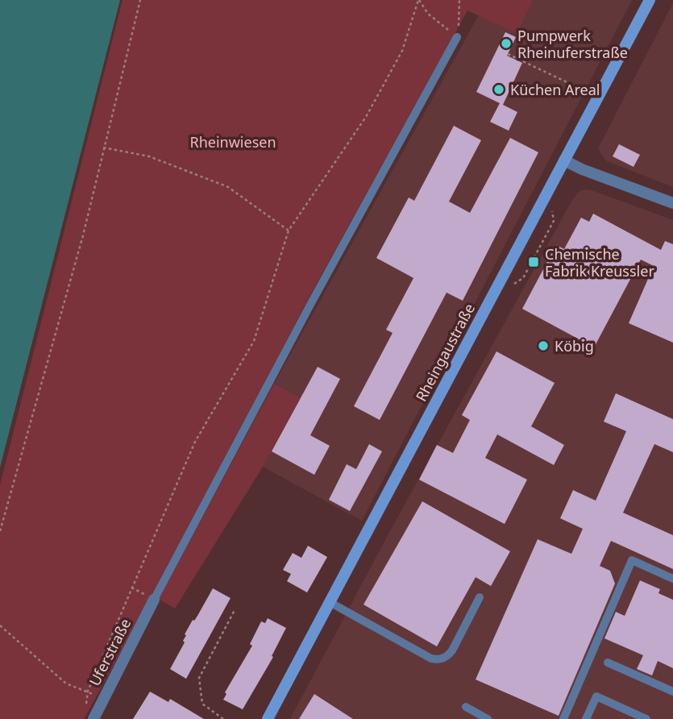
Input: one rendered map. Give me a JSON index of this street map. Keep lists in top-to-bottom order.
{
  "streets": {
    "street": ["Rheingaustraße", "Uferstraße"]
  },
  "parks": ["Rheinwiesen"],
  "places": {
    "other": ["Pumpwerk Rheinuferstraße", "Küchen Areal", "Köbig"],
    "transit": ["Chemische Fabrik Kreussler"]
  }
}
